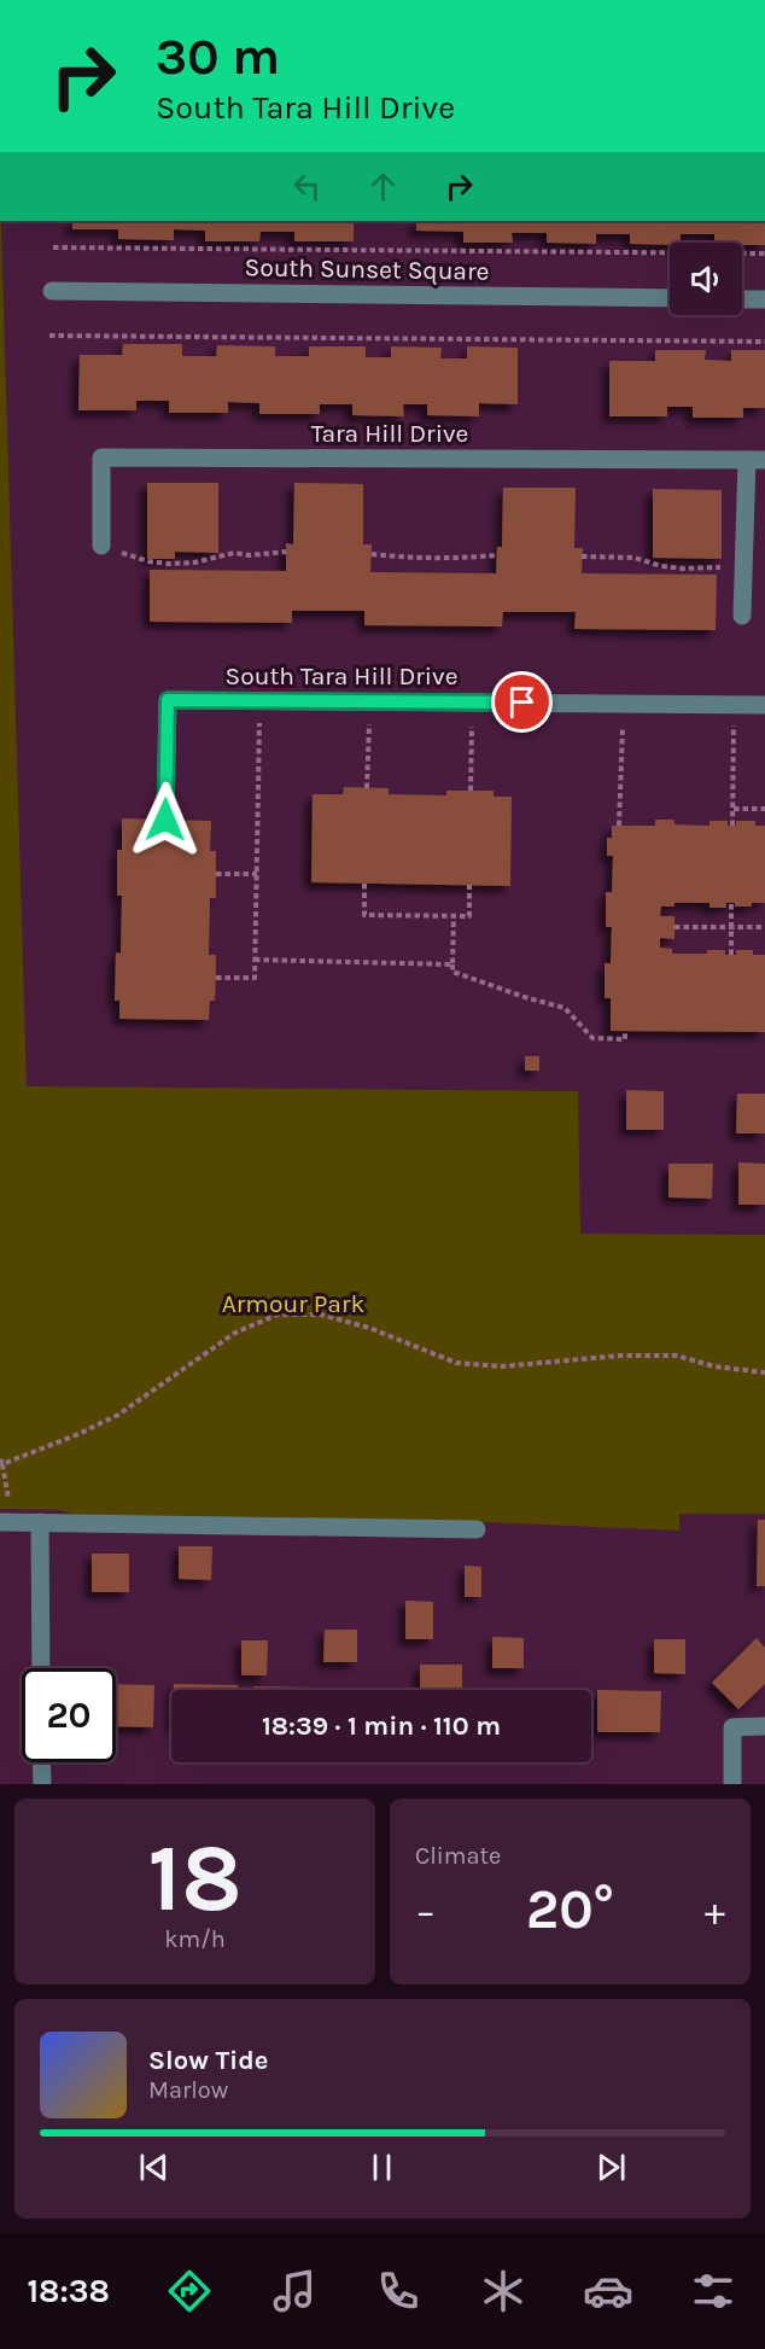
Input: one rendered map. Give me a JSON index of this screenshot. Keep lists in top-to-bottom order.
{
  "streets": {
    "street": ["South Sunset Square", "Tara Hill Drive", "South Tara Hill Drive"]
  },
  "parks": ["Armour Park"],
  "page": {
    "turn": ["30 m", "South Tara Hill Drive"],
    "limit": "20",
    "trip": "18:39 · 1 min · 110 m",
    "tile": [
      ["18", "km/h"],
      "Climate"
    ],
    "heat": ["−", "20°", "+"],
    "song": ["Slow Tide", "Marlow"],
    "tabs": "18:38"
  }
}
